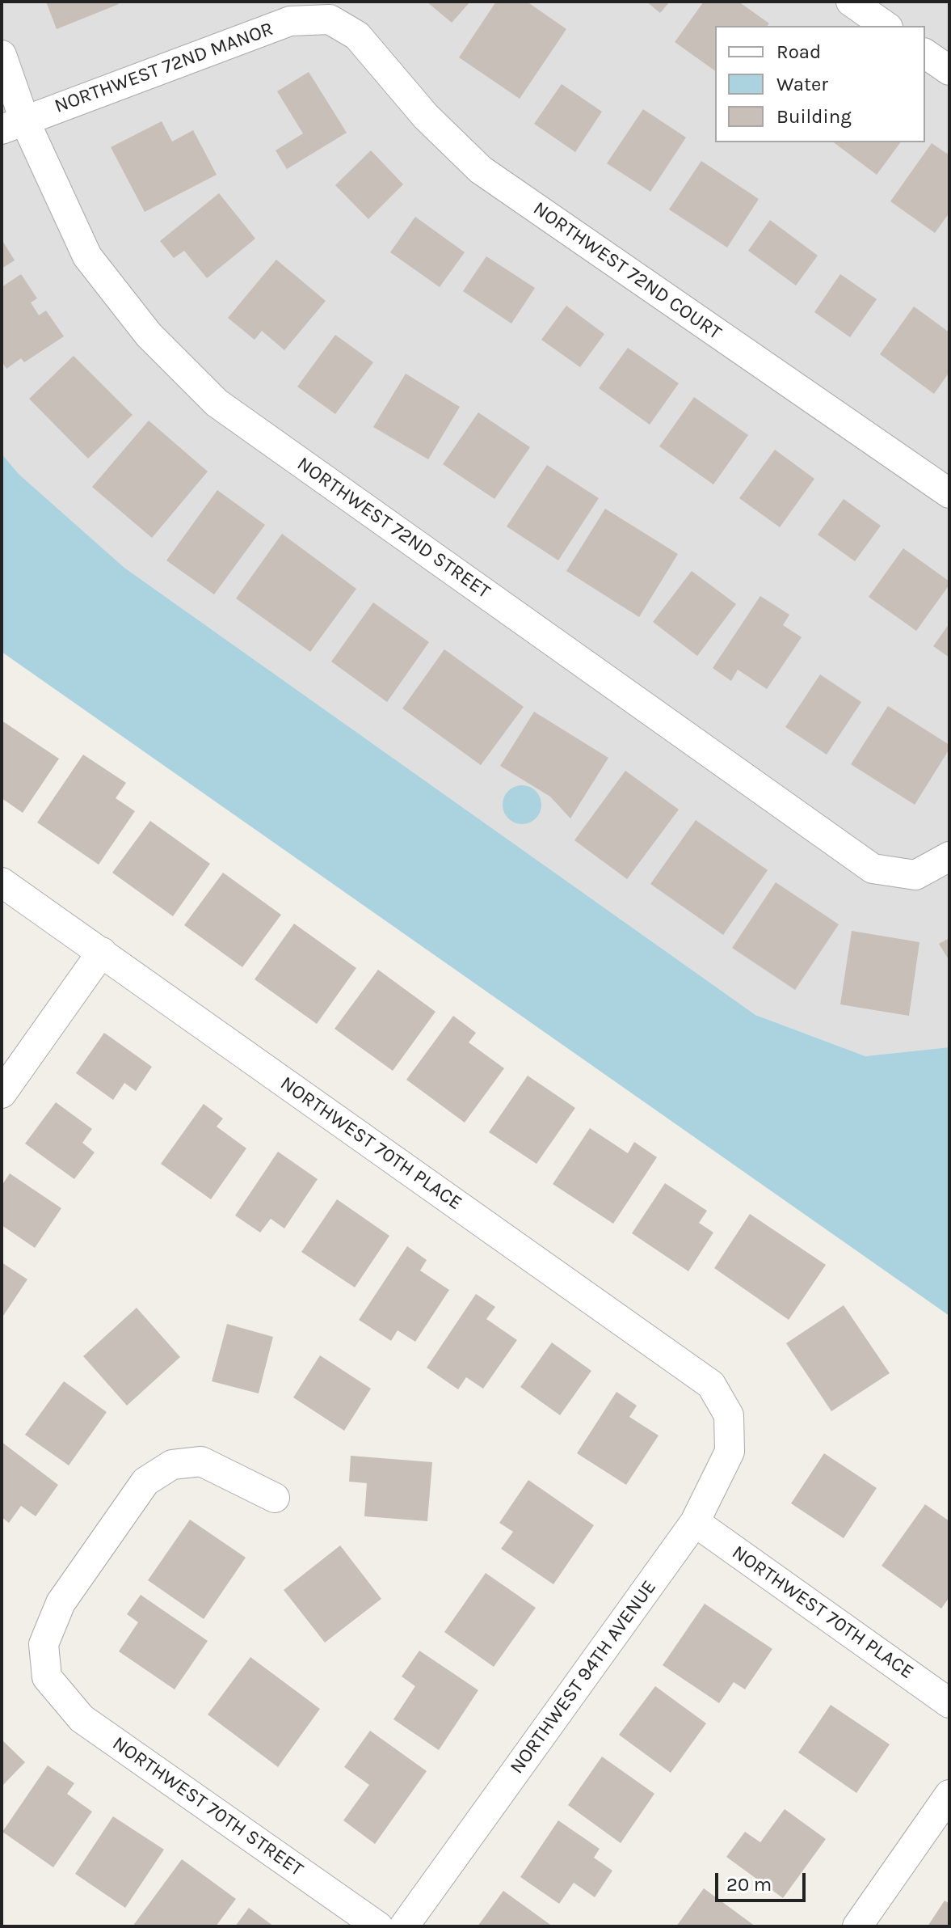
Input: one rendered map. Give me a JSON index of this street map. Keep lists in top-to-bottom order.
{
  "streets": {
    "street": [
      "NORTHWEST 72ND MANOR",
      "NORTHWEST 72ND COURT",
      "NORTHWEST 72ND STREET",
      "NORTHWEST 70TH PLACE",
      "NORTHWEST 94TH AVENUE",
      "NORTHWEST 70TH STREET"
    ]
  },
  "crossings": [
    ["NORTHWEST 72ND MANOR", "NORTHWEST 72ND COURT"],
    ["NORTHWEST 72ND MANOR", "NORTHWEST 72ND STREET"],
    ["NORTHWEST 70TH PLACE", "NORTHWEST 94TH AVENUE"]
  ],
  "legend": ["Road", "Water", "Building"],
  "scale_bar": "20 m"
}
